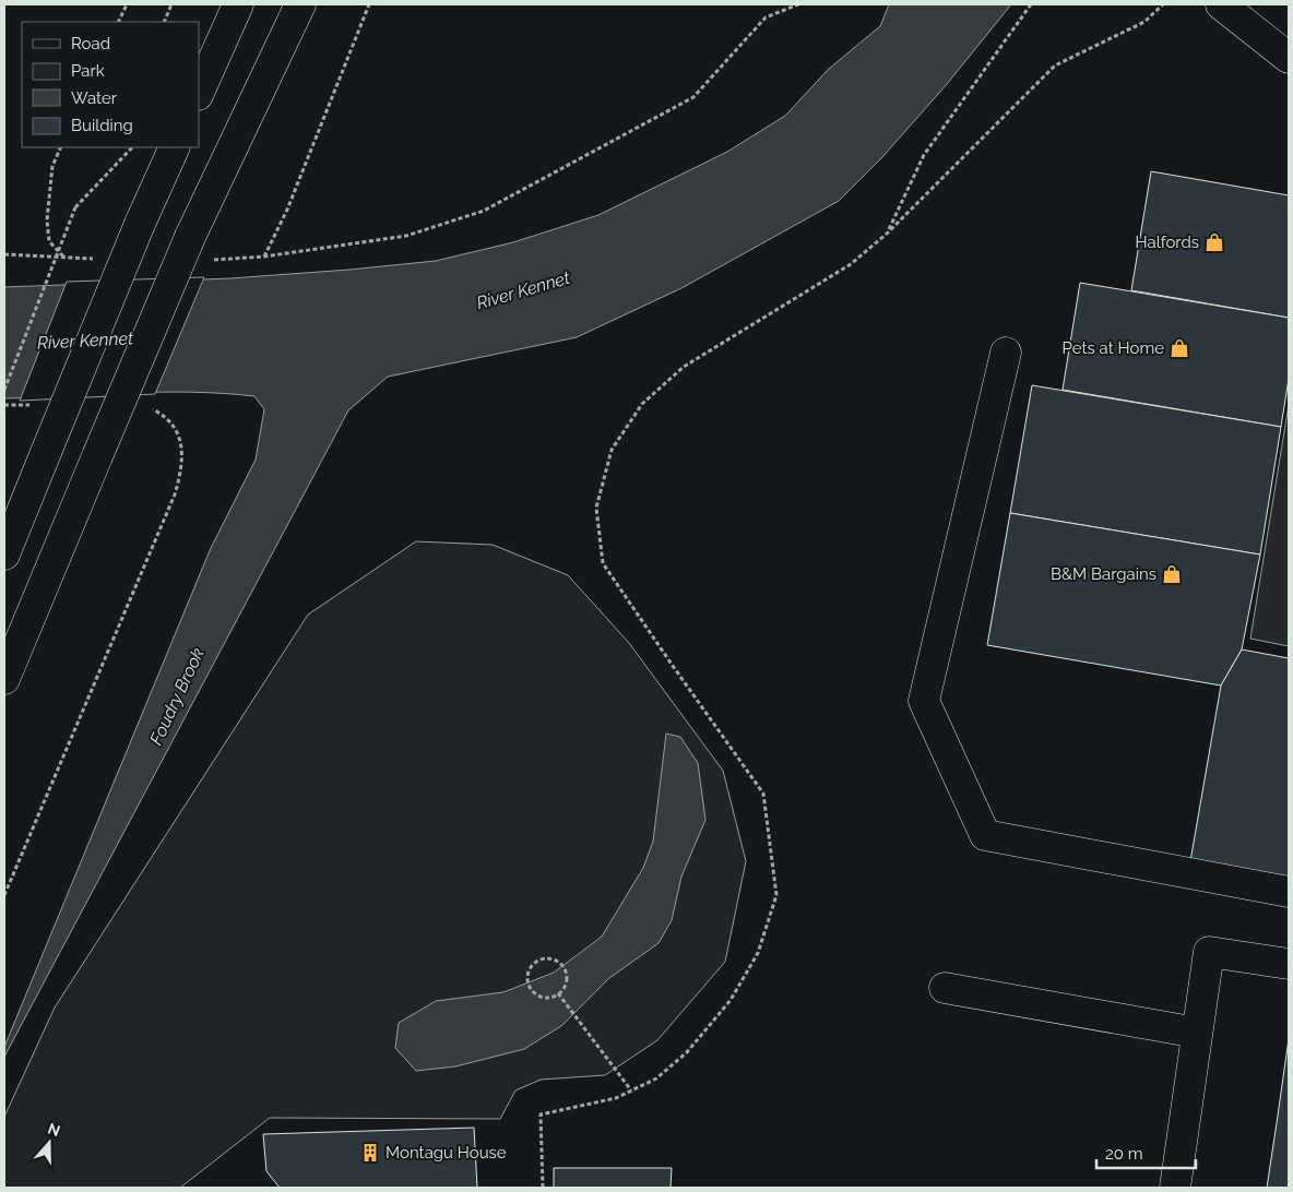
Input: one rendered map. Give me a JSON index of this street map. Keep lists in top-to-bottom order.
{
  "water": ["River Kennet", "Foudry Brook"],
  "places": {
    "shop": ["Halfords", "Pets at Home", "B&M Bargains"],
    "building": ["Montagu House"]
  },
  "legend": [
    "Road",
    "Park",
    "Water",
    "Building"
  ],
  "scale_bar": "20 m",
  "north": "top"
}
